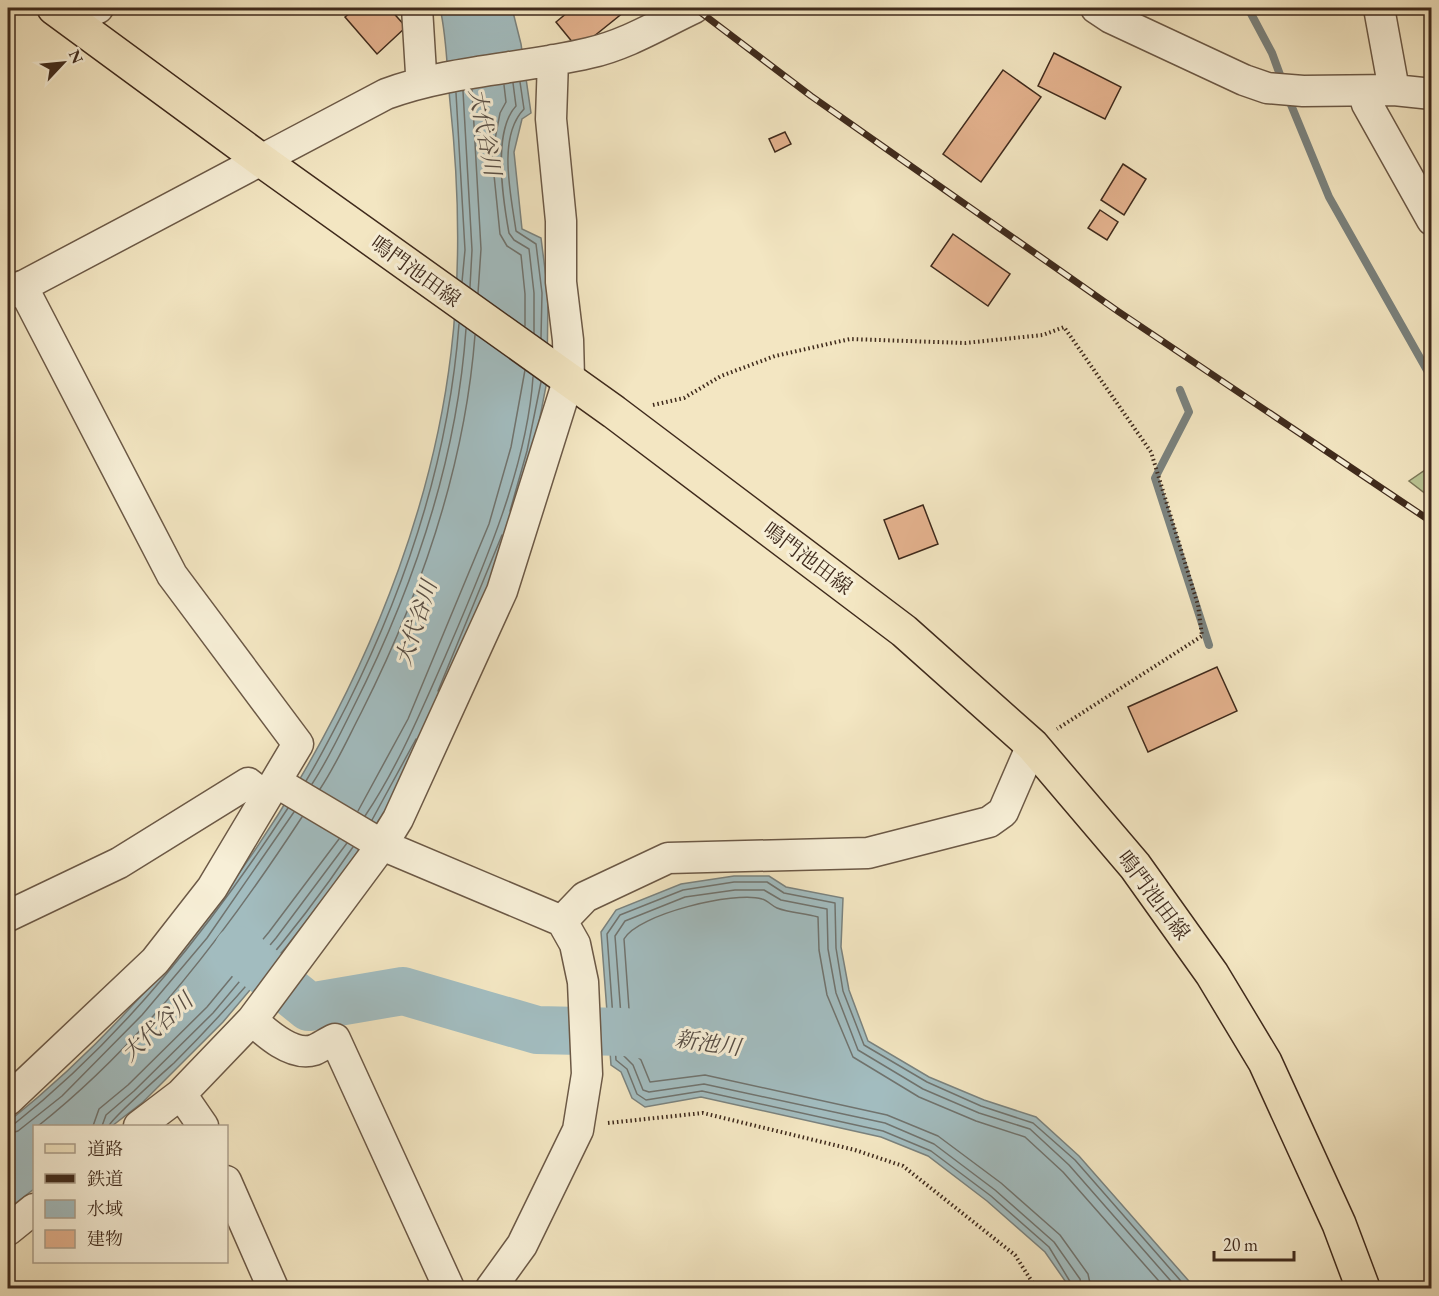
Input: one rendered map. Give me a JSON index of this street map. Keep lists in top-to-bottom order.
{
  "streets": {
    "main road": ["鳴門池田線"]
  },
  "water": ["大代谷川", "新池川"],
  "legend": [
    "道路",
    "鉄道",
    "水域",
    "建物"
  ],
  "scale_bar": "20 m",
  "north": "top right"
}
